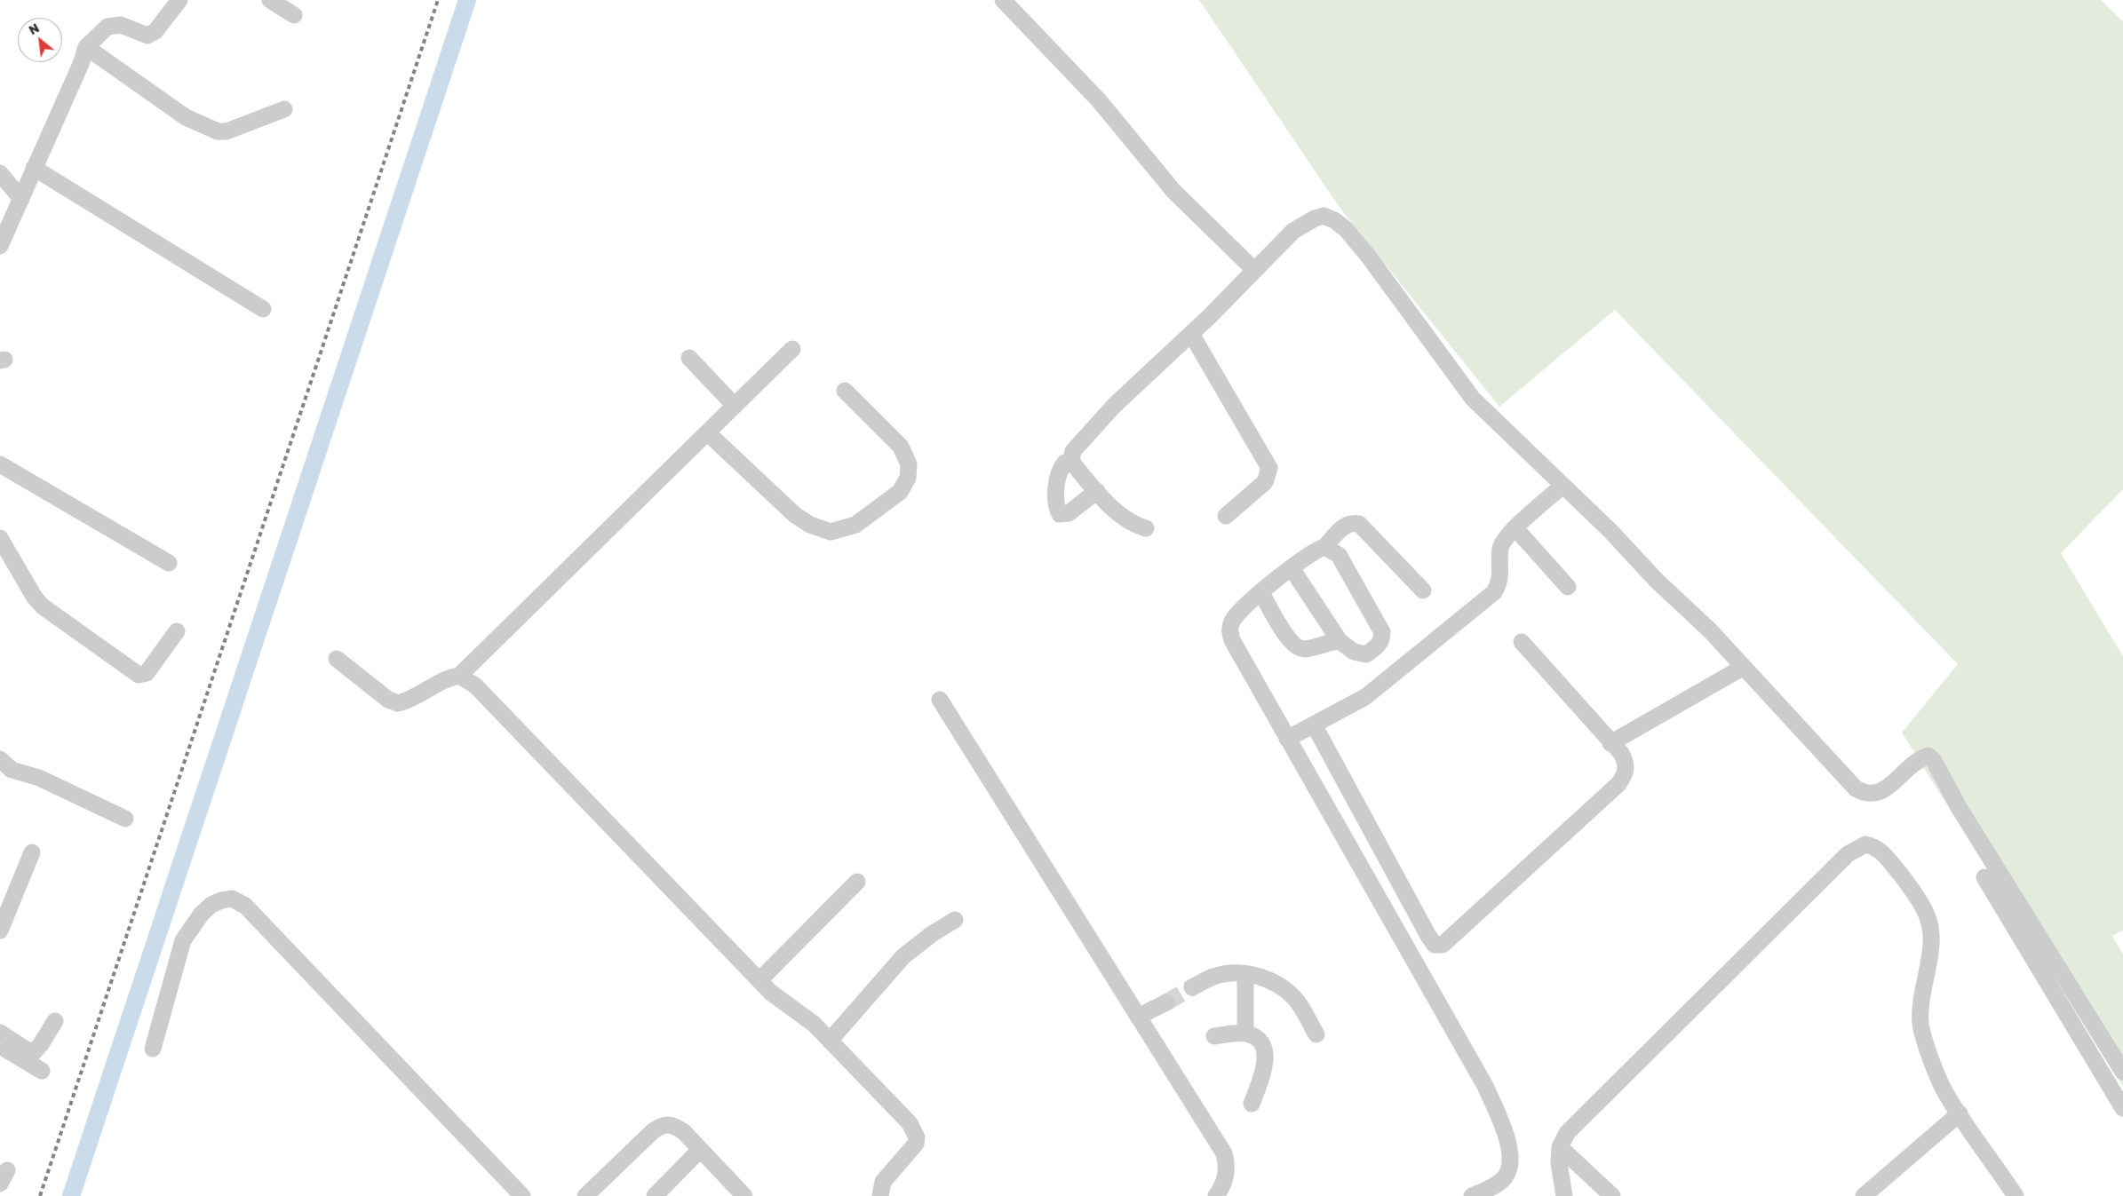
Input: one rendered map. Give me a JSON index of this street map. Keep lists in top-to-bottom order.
{
  "north": "top left"
}
